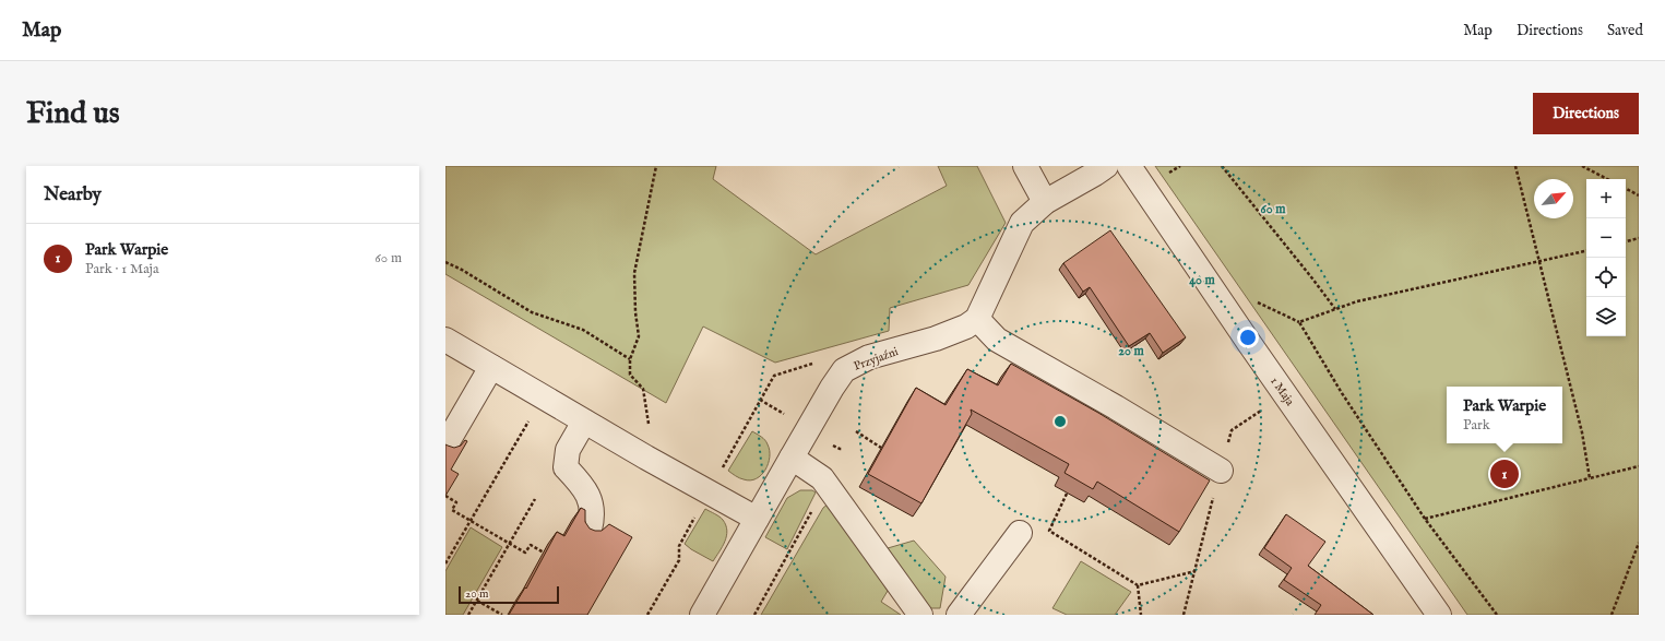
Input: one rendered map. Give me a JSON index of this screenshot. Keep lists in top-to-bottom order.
{
  "streets": {
    "street": ["Przyjaźni", "1 Maja"]
  },
  "scale_bar": "20 m",
  "north": "top right",
  "page": {
    "header": "Map",
    "nav": ["Map", "Directions", "Saved"],
    "buttons": "Directions",
    "title": "Find us",
    "heading": "Nearby",
    "map_buttons": ["+", "−"],
    "list": [
      {
        "mark": "1",
        "name": "Park Warpie",
        "note": "Park · 1 Maja",
        "value": "60 m"
      }
    ],
    "popup": ["Park Warpie", "Park"],
    "pins": "1",
    "scale": "20 m"
  },
  "rings": ["60 m", "40 m", "20 m"]
}
